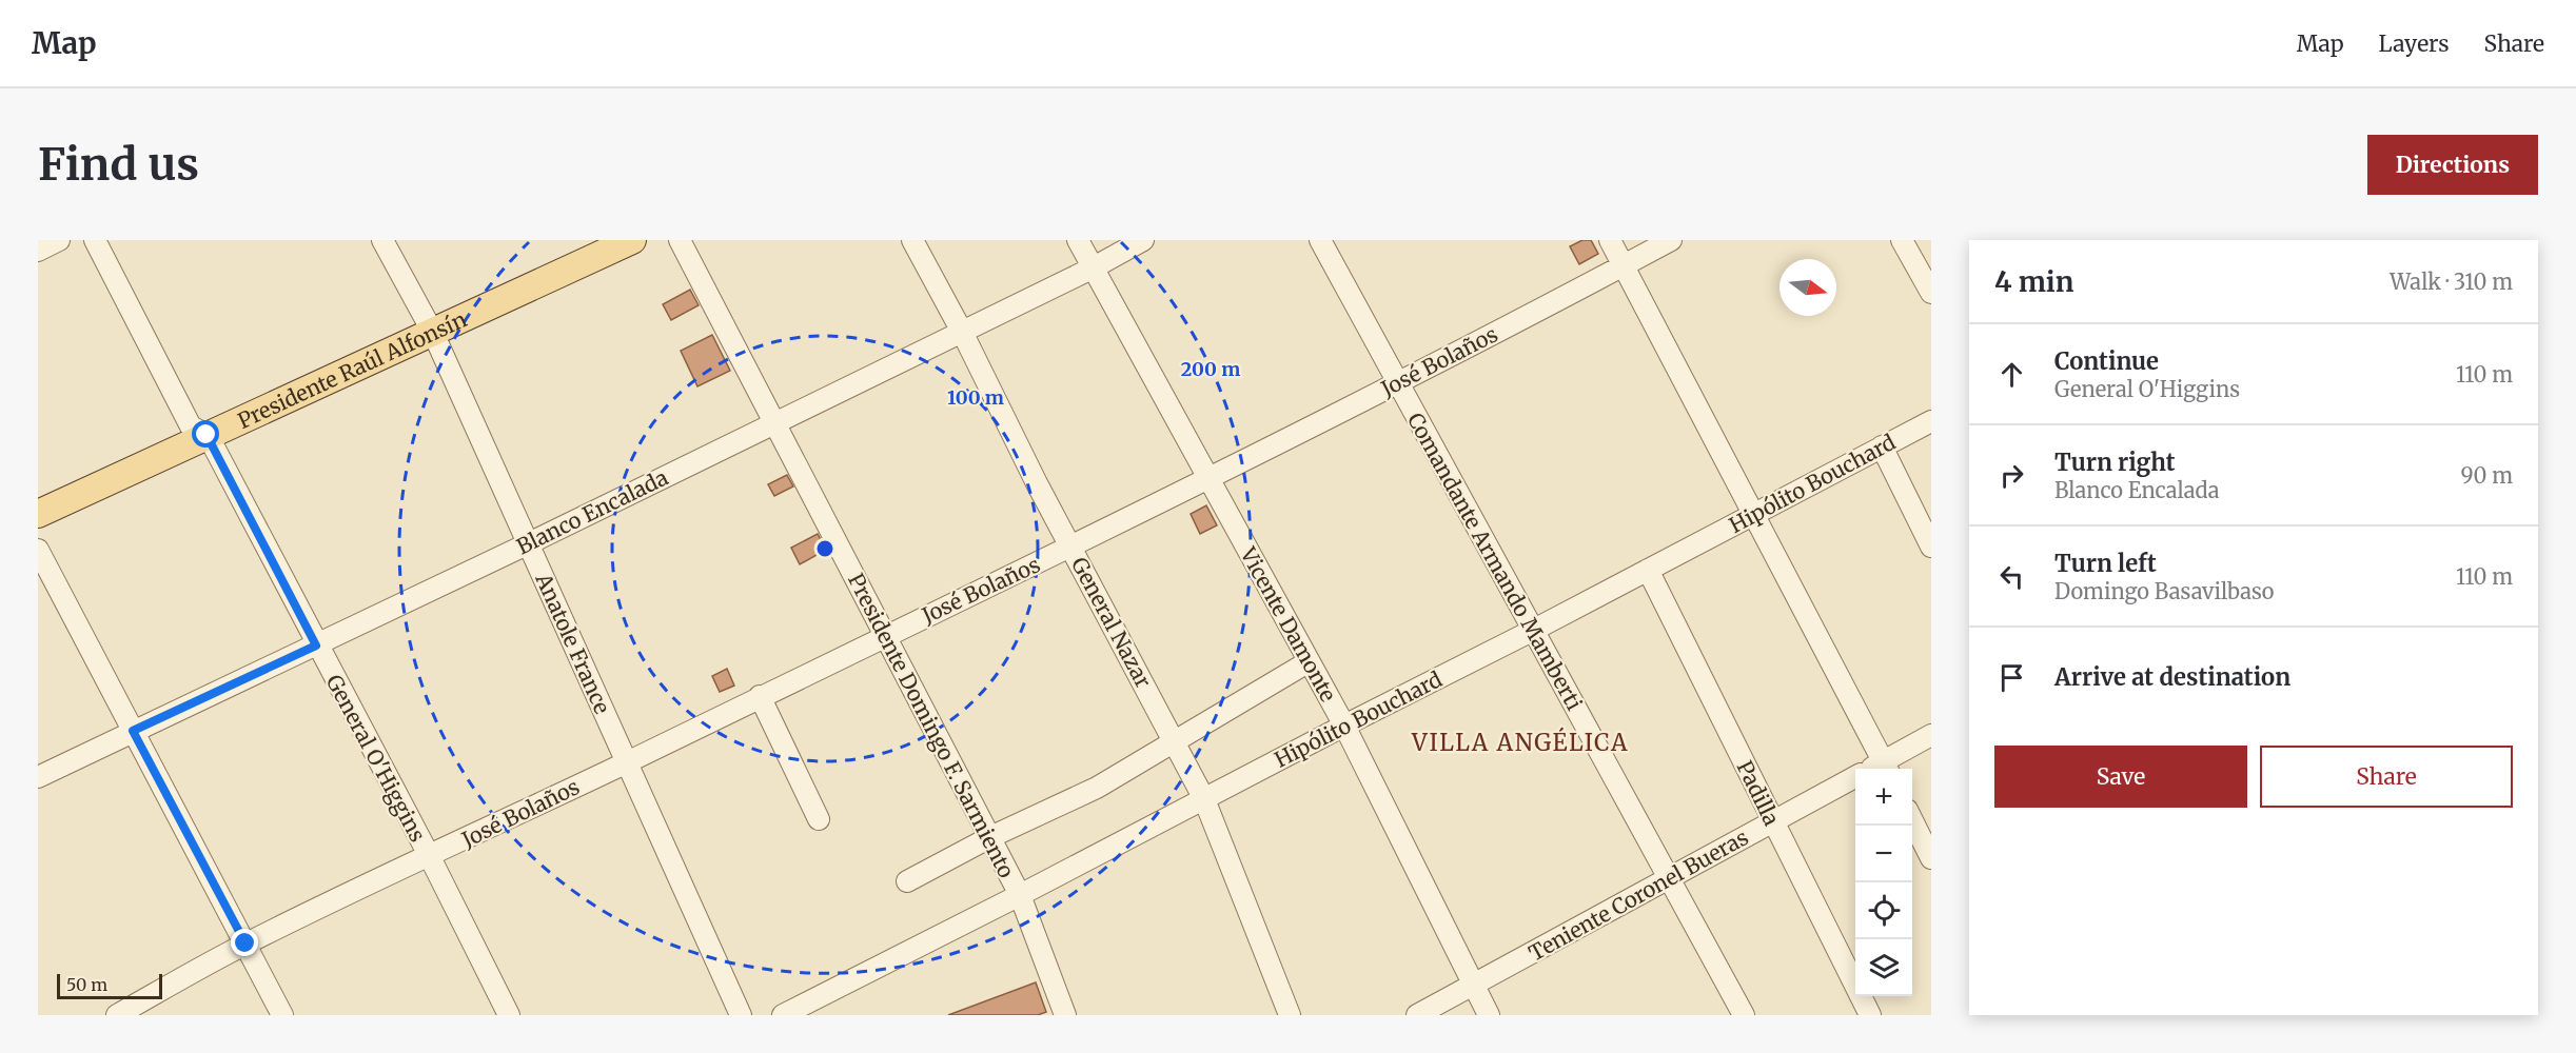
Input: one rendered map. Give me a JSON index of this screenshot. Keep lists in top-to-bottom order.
{
  "streets": {
    "main road": ["Presidente Raúl Alfonsín"],
    "street": [
      "José Bolaños",
      "Hipólito Bouchard",
      "Blanco Encalada",
      "Comandante Armando Mamberti",
      "General Nazar",
      "Vicente Damonte",
      "Anatole France",
      "Presidente Domingo F. Sarmiento",
      "General O'Higgins",
      "Padilla",
      "Teniente Coronel Bueras"
    ]
  },
  "crossings": [
    ["José Bolaños", "Comandante Armando Mamberti"],
    ["José Bolaños", "General Nazar"],
    ["José Bolaños", "Vicente Damonte"],
    ["José Bolaños", "Anatole France"],
    ["José Bolaños", "Presidente Domingo F. Sarmiento"],
    ["José Bolaños", "General O'Higgins"],
    ["Presidente Raúl Alfonsín", "Anatole France"],
    ["Presidente Raúl Alfonsín", "General O'Higgins"],
    ["Hipólito Bouchard", "Comandante Armando Mamberti"],
    ["Hipólito Bouchard", "General Nazar"],
    ["Hipólito Bouchard", "Vicente Damonte"],
    ["Hipólito Bouchard", "Presidente Domingo F. Sarmiento"],
    ["Hipólito Bouchard", "Padilla"],
    ["Blanco Encalada", "General Nazar"],
    ["Blanco Encalada", "Vicente Damonte"],
    ["Blanco Encalada", "Anatole France"],
    ["Blanco Encalada", "Presidente Domingo F. Sarmiento"],
    ["Blanco Encalada", "General O'Higgins"],
    ["Comandante Armando Mamberti", "Teniente Coronel Bueras"],
    ["Vicente Damonte", "Teniente Coronel Bueras"],
    ["Padilla", "Teniente Coronel Bueras"]
  ],
  "districts": ["VILLA ANGÉLICA"],
  "scale_bar": "50 m",
  "north": "right",
  "page": {
    "header": "Map",
    "nav": ["Map", "Layers", "Share"],
    "buttons": [
      "Directions",
      ["Save", "Share"]
    ],
    "title": "Find us",
    "heading": ["4 min", "Walk · 310 m"],
    "list": [
      ["Continue", "General O'Higgins", "110 m"],
      ["Turn right", "Blanco Encalada", "90 m"],
      ["Turn left", "Domingo Basavilbaso", "110 m"],
      "Arrive at destination"
    ],
    "map_buttons": ["+", "−"],
    "scale": "50 m"
  },
  "rings": ["200 m", "100 m"]
}
